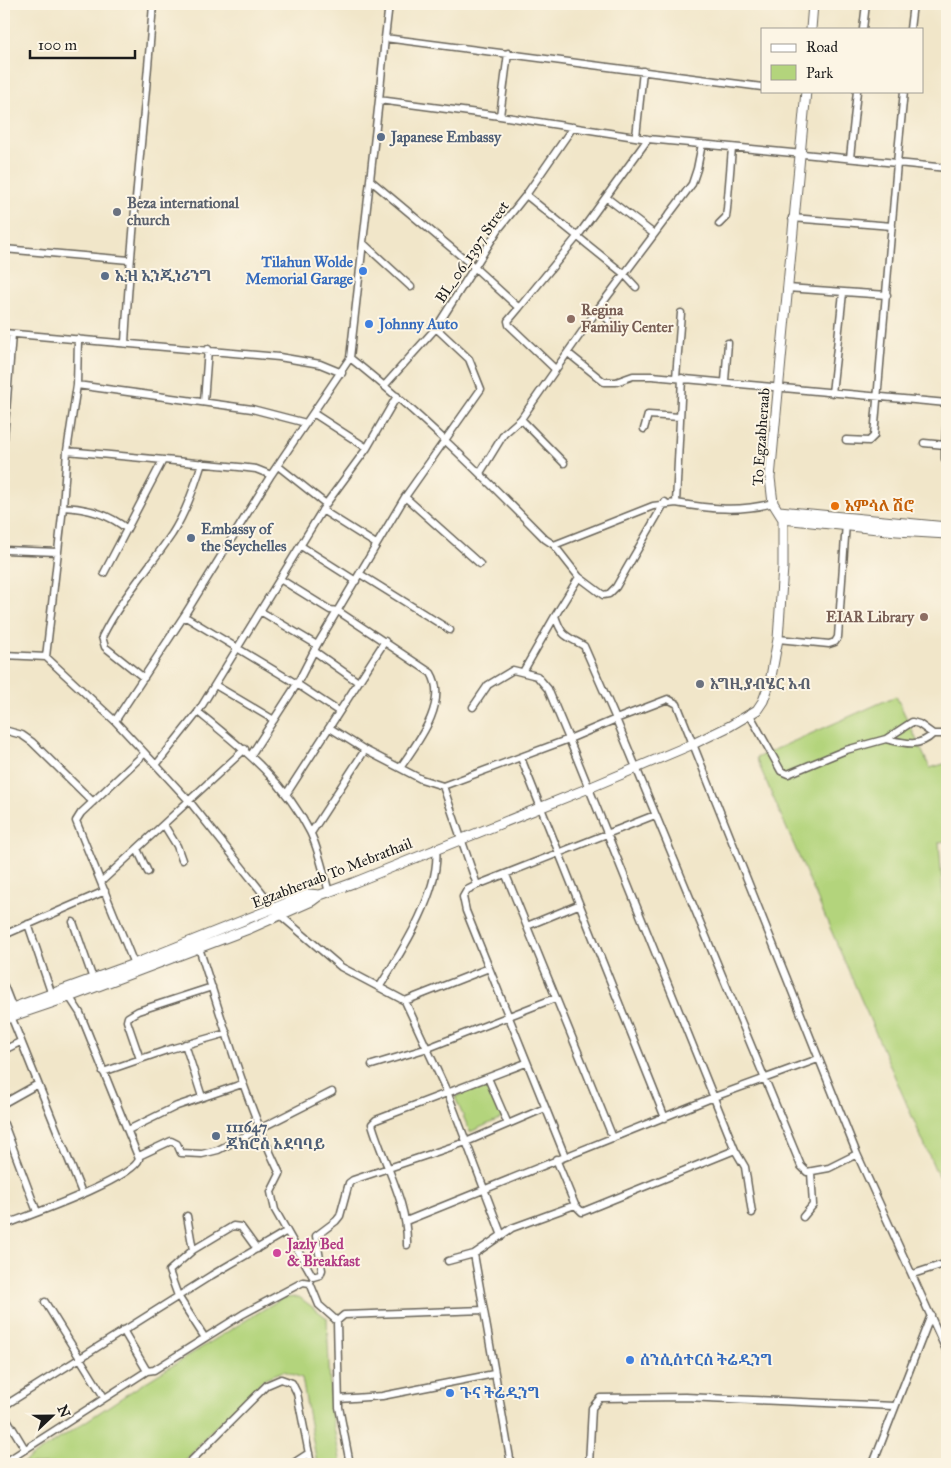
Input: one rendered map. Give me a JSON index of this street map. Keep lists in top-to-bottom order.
{
  "streets": {
    "main road": ["To Egzabheraab", "Egzabheraab To Mebrathail"],
    "street": ["BL_06_1397 Street"]
  },
  "places": [
    "Japanese Embassy",
    "Beza international church",
    "Tilahun Wolde Memorial Garage",
    "ኢዝ ኢንጂነሪንግ",
    "Regina Familiy Center",
    "Johnny Auto",
    "አምሳለ ሽሮ",
    "Embassy of the Seychelles",
    "EIAR Library",
    "እግዚያብሄር አብ",
    "111647 ጃክሮስ አደባባይ",
    "Jazly Bed & Breakfast",
    "ሰንሲስተርስ ትሬዲንግ",
    "ጉና ትሬዲንግ"
  ],
  "legend": ["Road", "Park"],
  "scale_bar": "100 m",
  "north": "right"
}
